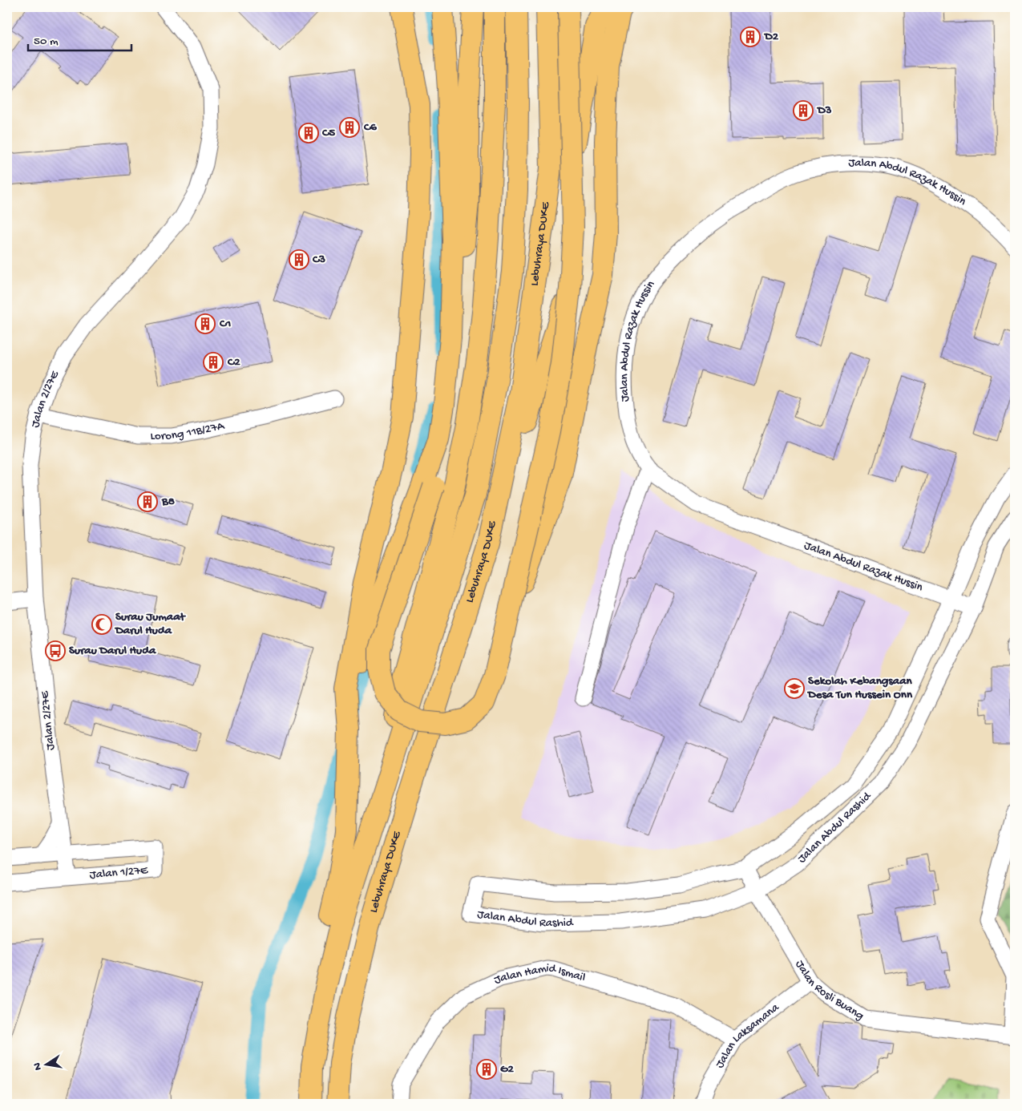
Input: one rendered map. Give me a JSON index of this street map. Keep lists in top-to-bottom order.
{
  "streets": {
    "highway": ["Lebuhraya DUKE"],
    "street": [
      "Jalan Abdul Razak Hussin",
      "Jalan 2/27E",
      "Lorong 11B/27A",
      "Jalan Abdul Rashid",
      "Jalan 1/27E",
      "Jalan Hamid Ismail",
      "Jalan Rosli Buang",
      "Jalan Laksamana"
    ]
  },
  "crossings": [
    ["Jalan Abdul Razak Hussin", "Jalan Abdul Rashid"],
    ["Jalan 2/27E", "Lorong 11B/27A"],
    ["Jalan 2/27E", "Jalan 1/27E"],
    ["Jalan Abdul Rashid", "Jalan Rosli Buang"],
    ["Jalan Hamid Ismail", "Jalan Laksamana"],
    ["Jalan Rosli Buang", "Jalan Laksamana"]
  ],
  "places": {
    "building": [
      "D2",
      "D3",
      "C6",
      "C5",
      "C3",
      "C1",
      "C2",
      "B8",
      "G2"
    ],
    "mosque": ["Surau Jumaat Darul Huda"],
    "bus stop": ["Surau Darul Huda"],
    "school or university": ["Sekolah Kebangsaan Desa Tun Hussein Onn"]
  },
  "scale_bar": "50 m",
  "north": "left"
}
